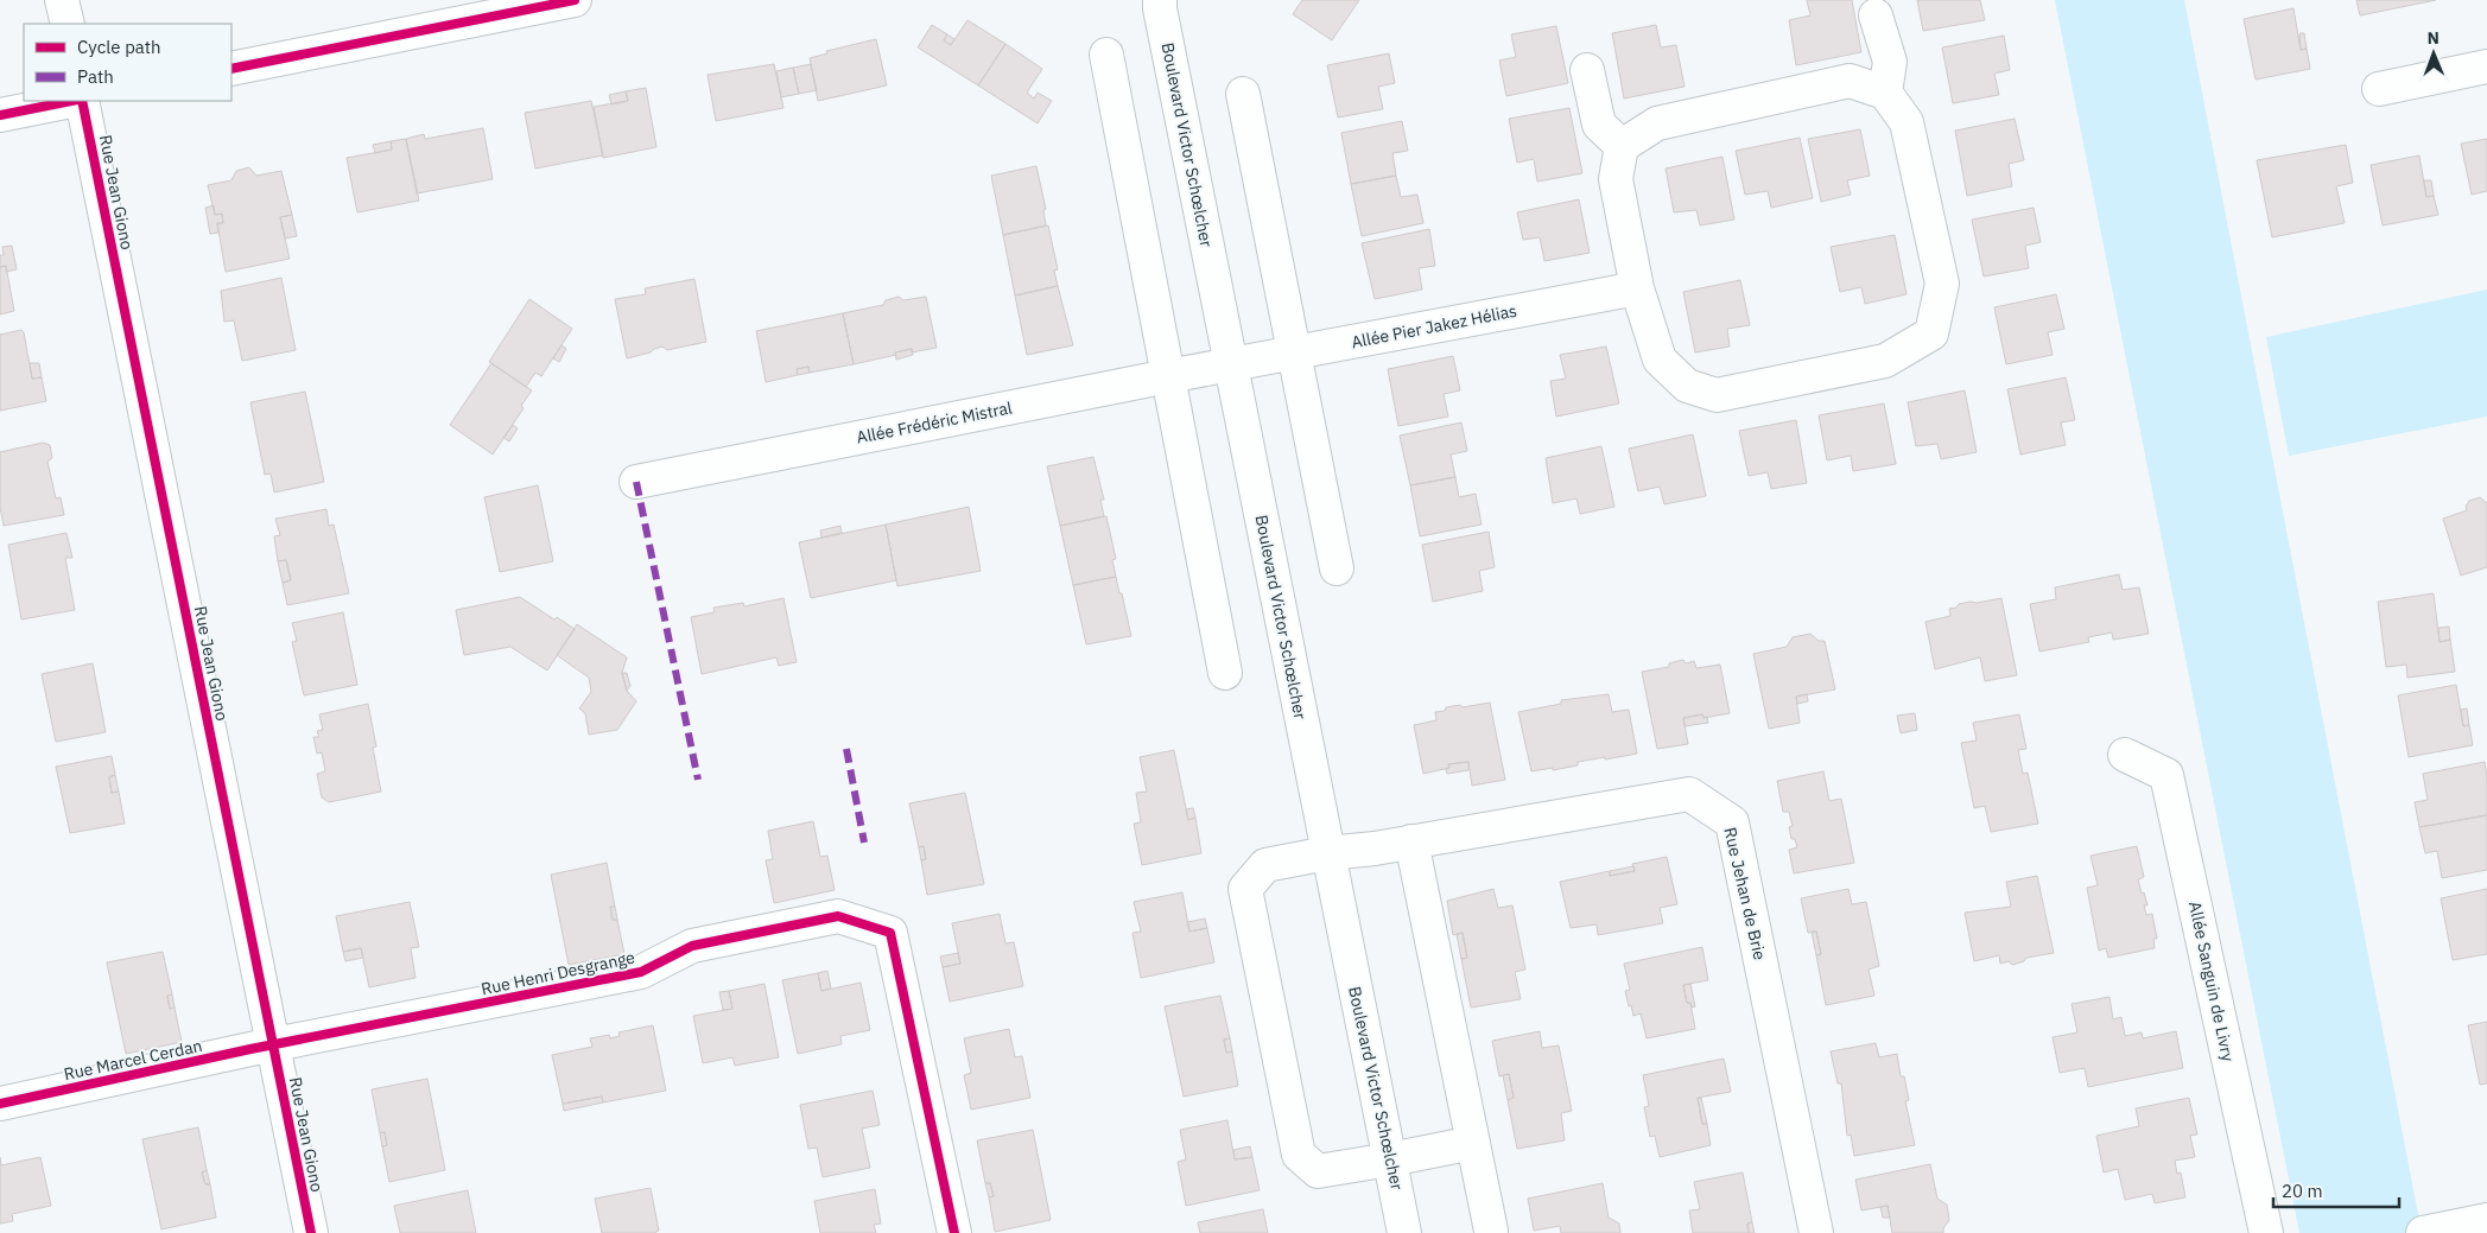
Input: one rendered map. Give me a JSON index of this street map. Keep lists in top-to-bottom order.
{
  "streets": {
    "street": [
      "Boulevard Victor Schœlcher",
      "Rue Jean Giono",
      "Allée Pier Jakez Hélias",
      "Allée Frédéric Mistral",
      "Rue Jehan de Brie",
      "Rue Henri Desgrange",
      "Allée Sanguin de Livry",
      "Rue Marcel Cerdan"
    ]
  },
  "crossings": [
    ["Boulevard Victor Schœlcher", "Allée Pier Jakez Hélias"],
    ["Boulevard Victor Schœlcher", "Allée Frédéric Mistral"],
    ["Boulevard Victor Schœlcher", "Rue Jehan de Brie"],
    ["Rue Jean Giono", "Rue Henri Desgrange"],
    ["Rue Jean Giono", "Rue Marcel Cerdan"],
    ["Allée Pier Jakez Hélias", "Allée Frédéric Mistral"],
    ["Rue Henri Desgrange", "Rue Marcel Cerdan"]
  ],
  "legend": ["Cycle path", "Path"],
  "scale_bar": "20 m",
  "north": "top"
}
